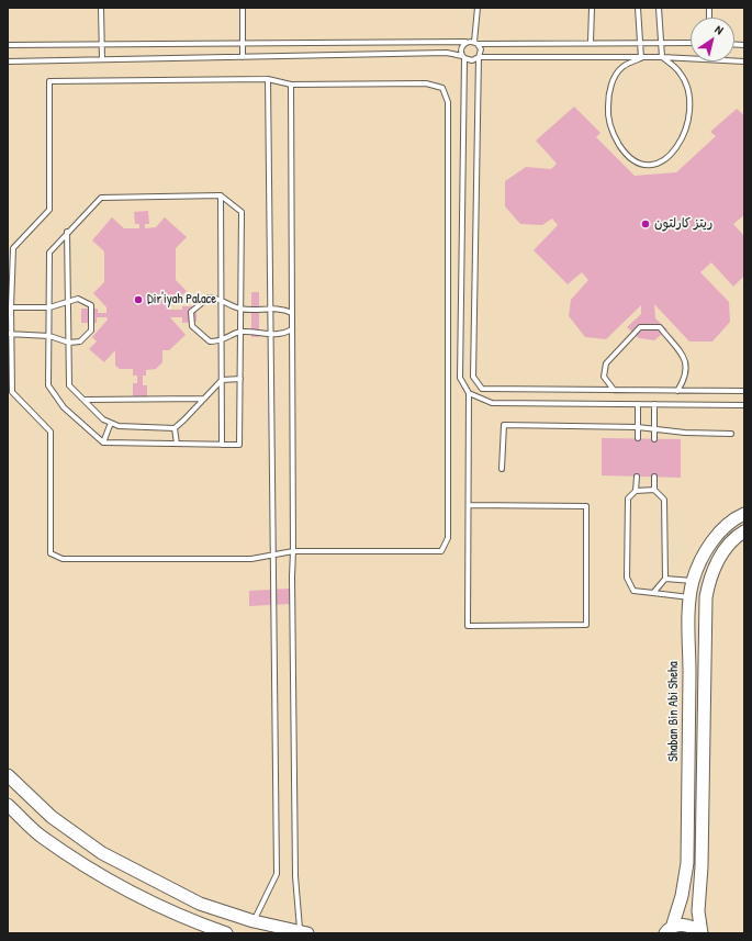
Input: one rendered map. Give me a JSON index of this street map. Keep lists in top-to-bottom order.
{
  "streets": {
    "street": ["Shaban Bin Abi Sheha"]
  },
  "places": ["ريتز كارلتون", "Dir'iyah Palace"],
  "north": "top right"
}
